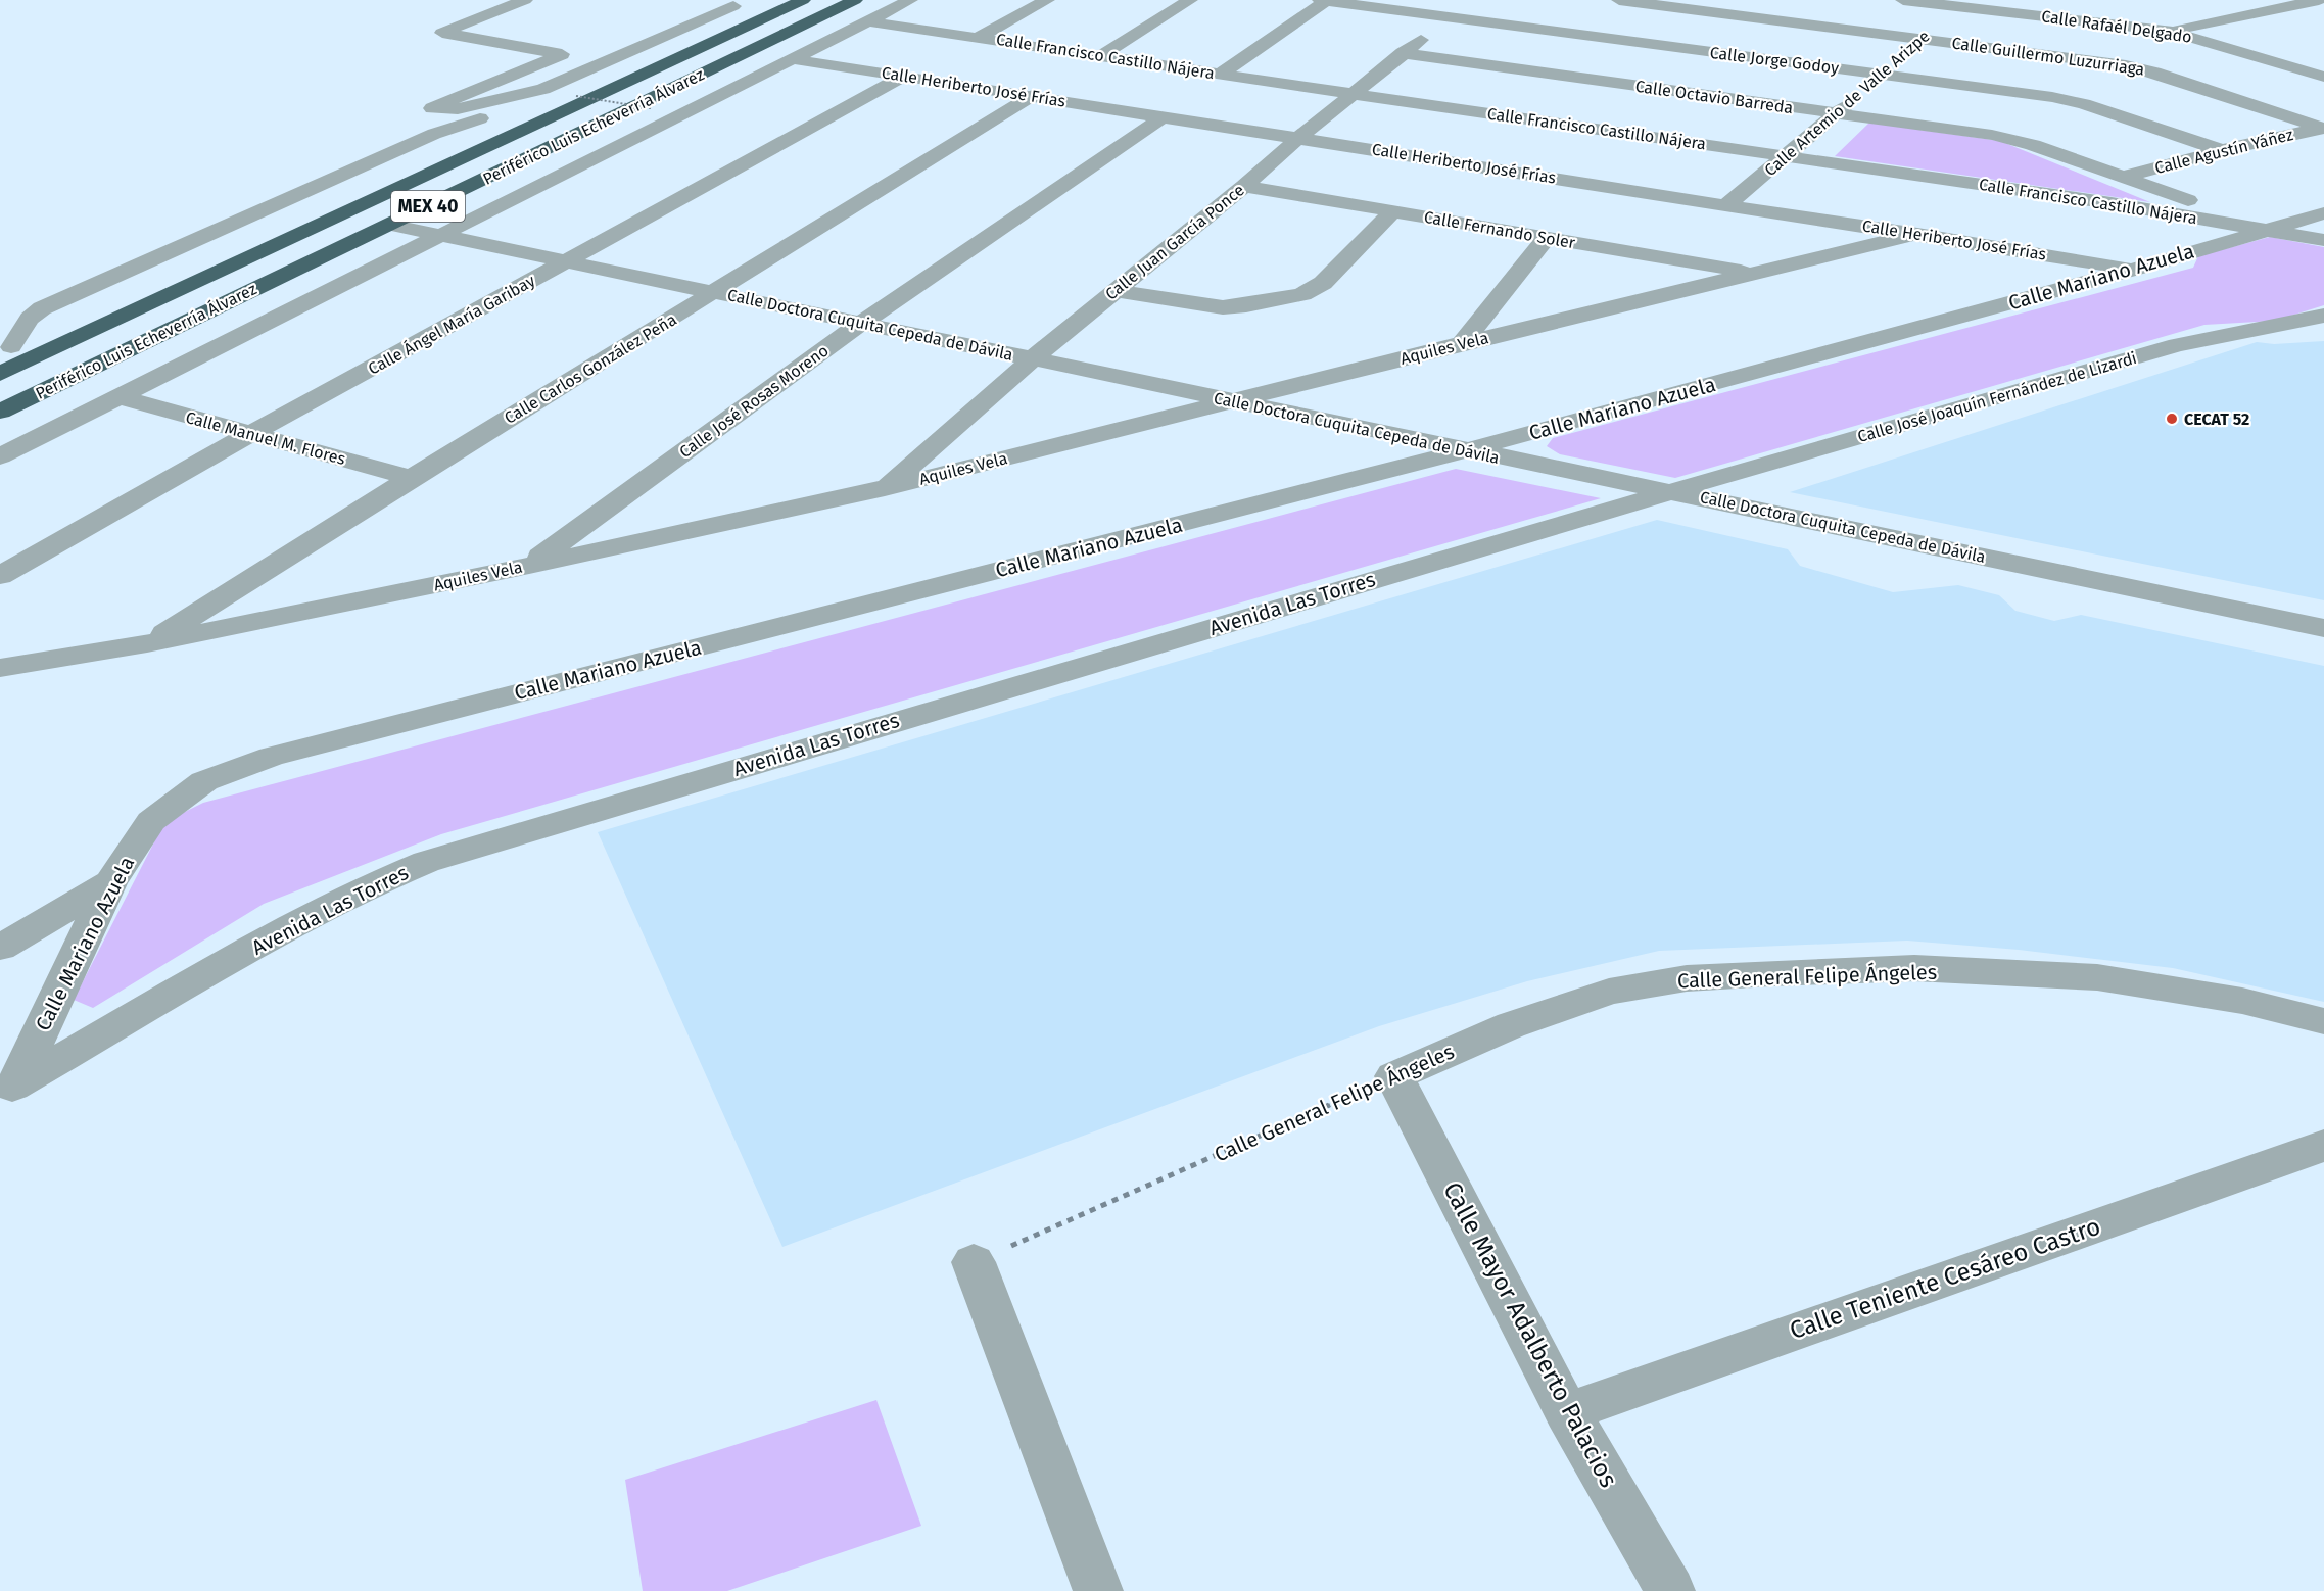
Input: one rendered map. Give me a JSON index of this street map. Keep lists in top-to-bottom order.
{
  "streets": {
    "highway": ["Periférico Luis Echeverría Álvarez", "MEX 40"],
    "street": [
      "Calle Rafaél Delgado",
      "Calle Francisco Castillo Nájera",
      "Calle Guillermo Luzurriaga",
      "Calle Jorge Godoy",
      "Calle Heriberto José Frías",
      "Calle Octavio Barreda",
      "Calle Artemio de Valle Arizpe",
      "Calle Agustín Yáñez",
      "Calle Fernando Soler",
      "Calle Juan García Ponce",
      "Calle Mariano Azuela",
      "Calle Ángel María Garibay",
      "Calle Doctora Cuquita Cepeda de Dávila",
      "Aquiles Vela",
      "Calle Carlos González Peña",
      "Calle José Joaquín Fernández de Lizardi",
      "Calle José Rosas Moreno",
      "Calle Manuel M. Flores",
      "Avenida Las Torres",
      "Calle General Felipe Ángeles",
      "Calle Teniente Cesáreo Castro",
      "Calle Mayor Adalberto Palacios"
    ]
  },
  "crossings": [
    ["Calle Rafaél Delgado", "Calle Artemio de Valle Arizpe"],
    ["Calle Francisco Castillo Nájera", "Calle Octavio Barreda"],
    ["Calle Francisco Castillo Nájera", "Calle Artemio de Valle Arizpe"],
    ["Calle Francisco Castillo Nájera", "Calle Juan García Ponce"],
    ["Calle Francisco Castillo Nájera", "Calle Mariano Azuela"],
    ["Calle Guillermo Luzurriaga", "Calle Artemio de Valle Arizpe"],
    ["Calle Guillermo Luzurriaga", "Calle Agustín Yáñez"],
    ["Calle Jorge Godoy", "Calle Artemio de Valle Arizpe"],
    ["Calle Jorge Godoy", "Calle Agustín Yáñez"],
    ["Calle Jorge Godoy", "Calle Juan García Ponce"],
    ["Calle Heriberto José Frías", "Calle Artemio de Valle Arizpe"],
    ["Calle Heriberto José Frías", "Calle Juan García Ponce"],
    ["Calle Heriberto José Frías", "Calle Mariano Azuela"],
    ["Calle Heriberto José Frías", "Calle Ángel María Garibay"],
    ["Calle Heriberto José Frías", "Aquiles Vela"],
    ["Calle Heriberto José Frías", "Calle Carlos González Peña"],
    ["Calle Heriberto José Frías", "Calle José Rosas Moreno"],
    ["Calle Octavio Barreda", "Calle Artemio de Valle Arizpe"],
    ["Calle Octavio Barreda", "Calle Agustín Yáñez"],
    ["Calle Octavio Barreda", "Calle Juan García Ponce"],
    ["Calle Octavio Barreda", "Calle Mariano Azuela"],
    ["Periférico Luis Echeverría Álvarez", "Calle Doctora Cuquita Cepeda de Dávila"],
    ["Calle Fernando Soler", "Calle Juan García Ponce"],
    ["Calle Fernando Soler", "Aquiles Vela"],
    ["Calle Juan García Ponce", "Calle Doctora Cuquita Cepeda de Dávila"],
    ["Calle Juan García Ponce", "Aquiles Vela"],
    ["Calle Mariano Azuela", "Calle Doctora Cuquita Cepeda de Dávila"],
    ["Calle Mariano Azuela", "Avenida Las Torres"],
    ["Calle Ángel María Garibay", "Calle Doctora Cuquita Cepeda de Dávila"],
    ["Calle Ángel María Garibay", "Calle Manuel M. Flores"],
    ["Calle Doctora Cuquita Cepeda de Dávila", "Aquiles Vela"],
    ["Calle Doctora Cuquita Cepeda de Dávila", "Calle Carlos González Peña"],
    ["Calle Doctora Cuquita Cepeda de Dávila", "Calle José Joaquín Fernández de Lizardi"],
    ["Calle Doctora Cuquita Cepeda de Dávila", "Calle José Rosas Moreno"],
    ["Calle Doctora Cuquita Cepeda de Dávila", "Avenida Las Torres"],
    ["Aquiles Vela", "Calle Carlos González Peña"],
    ["Aquiles Vela", "Calle José Rosas Moreno"],
    ["Calle Carlos González Peña", "Calle Manuel M. Flores"],
    ["Calle José Joaquín Fernández de Lizardi", "Avenida Las Torres"],
    ["Calle General Felipe Ángeles", "Calle Mayor Adalberto Palacios"],
    ["Calle Teniente Cesáreo Castro", "Calle Mayor Adalberto Palacios"]
  ],
  "places": ["CECAT 52"]
}
